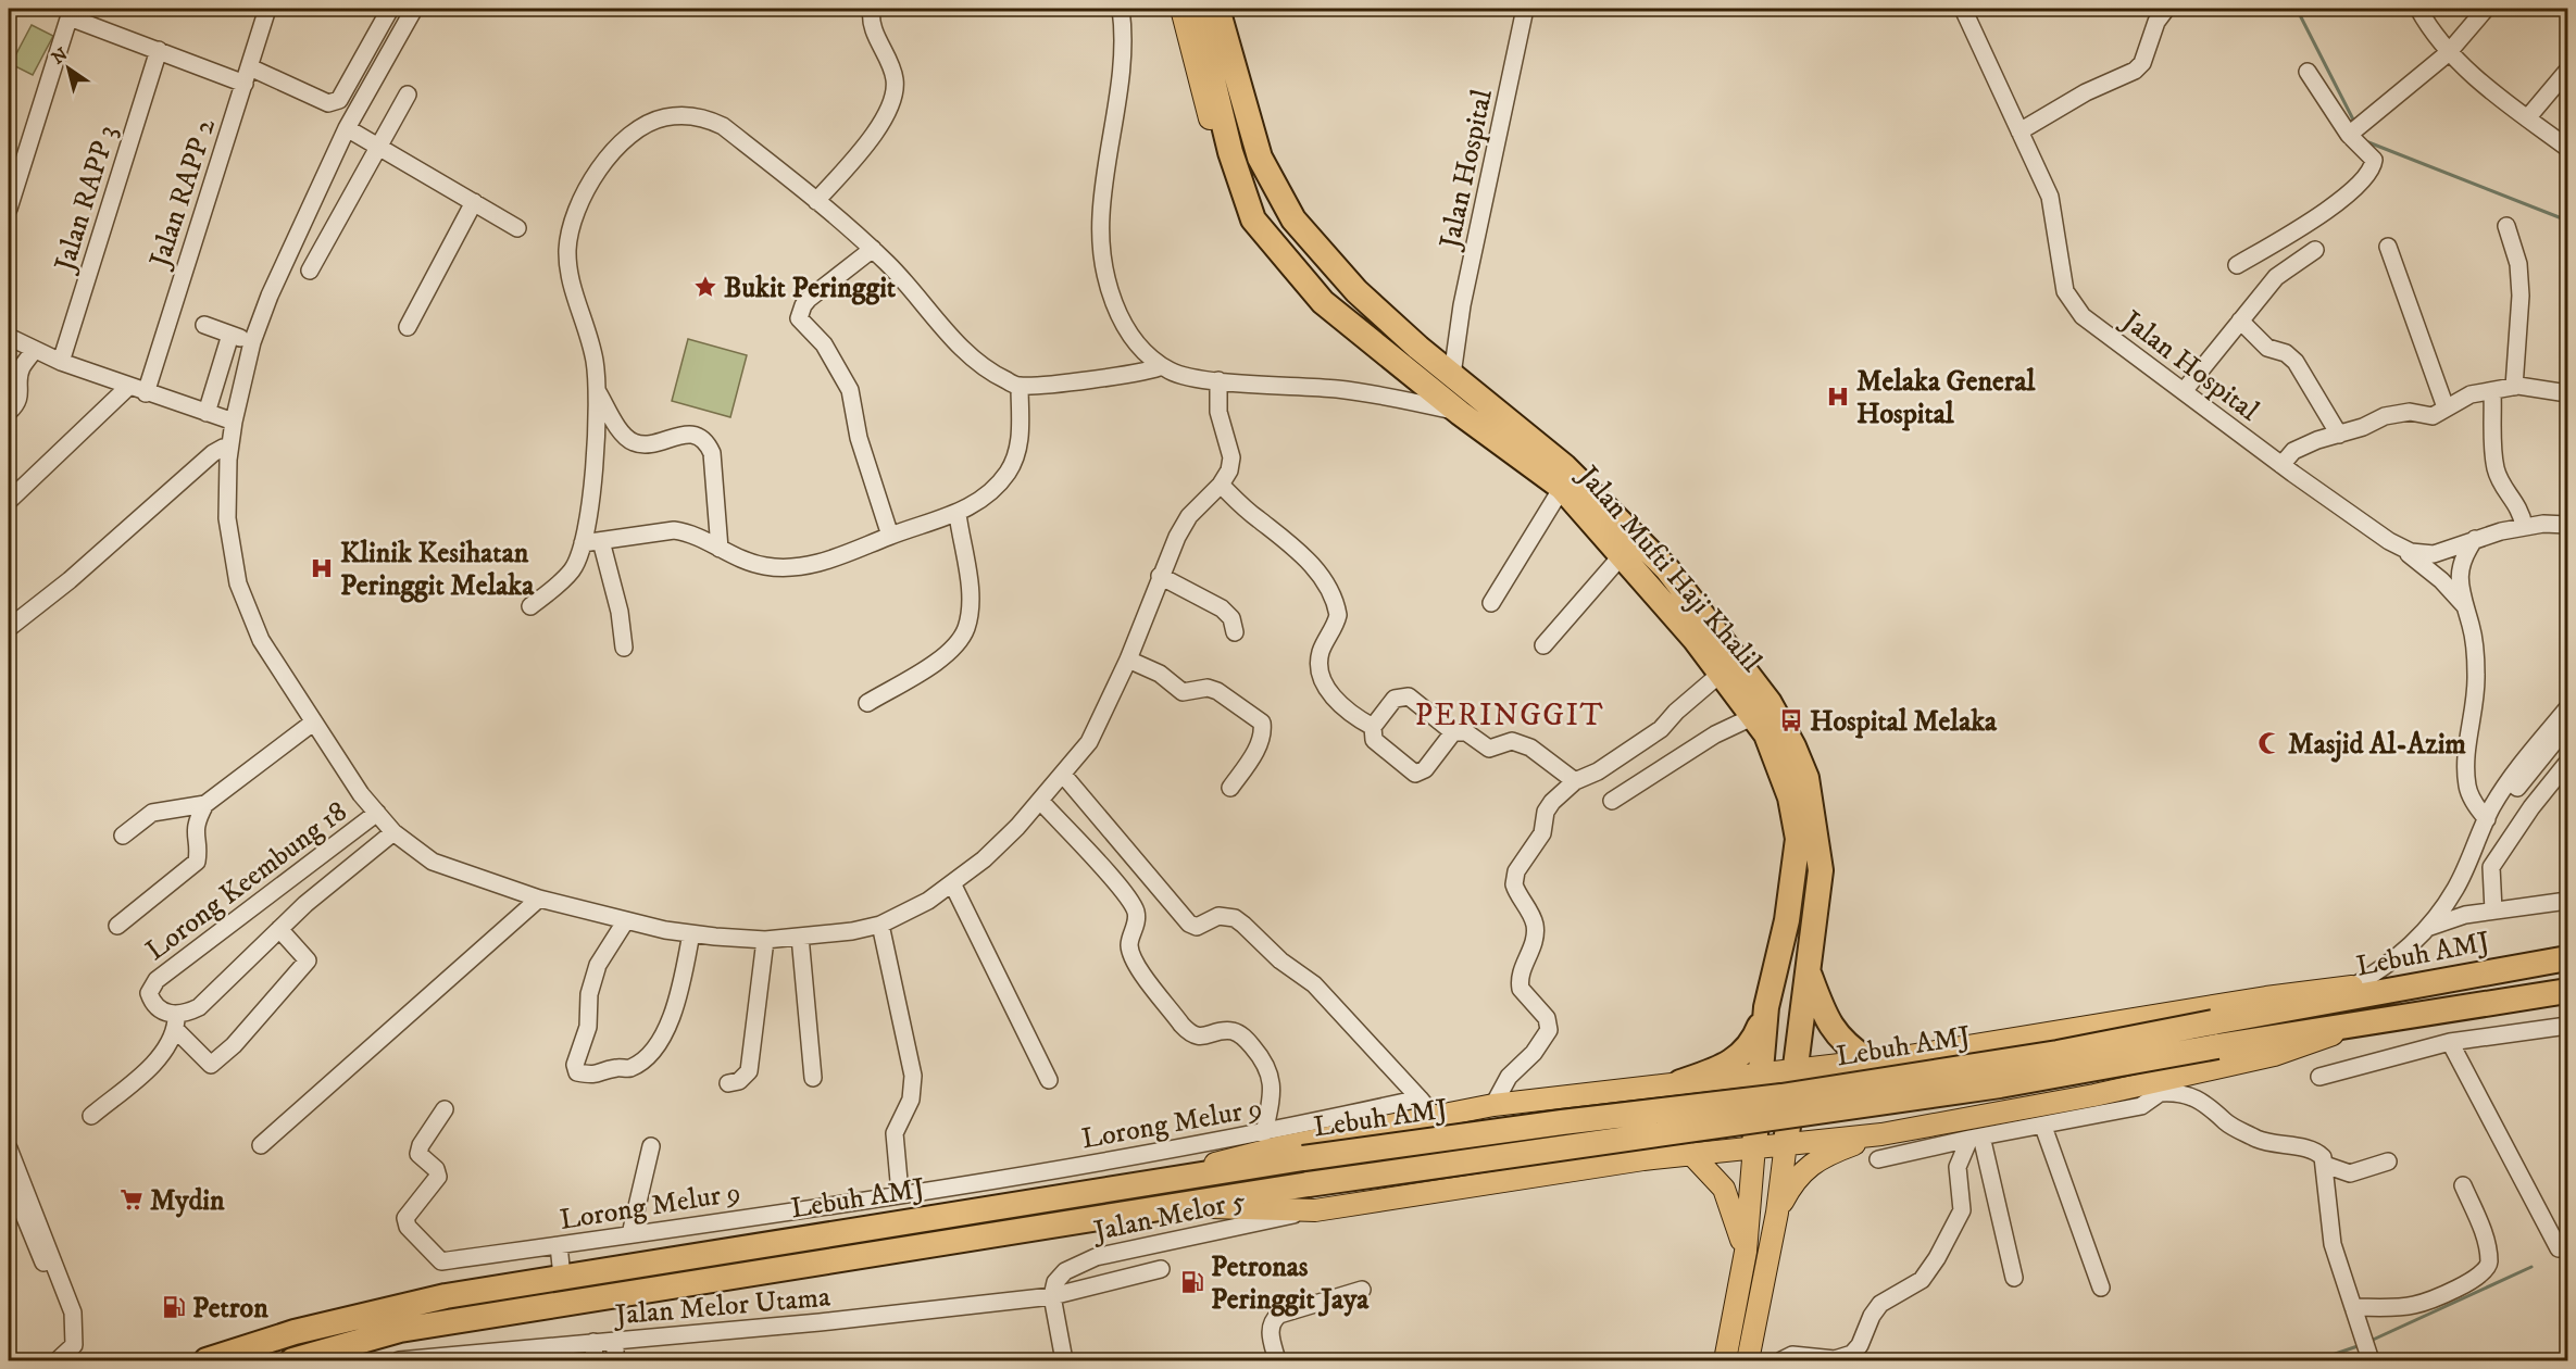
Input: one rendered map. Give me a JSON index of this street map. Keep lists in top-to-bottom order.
{
  "streets": {
    "highway": ["Jalan Mufti Haji Khalil", "Lebuh AMJ"],
    "street": [
      "Jalan Hospital",
      "Jalan RAPP 2",
      "Jalan RAPP 3",
      "Lorong Keembung 18",
      "Lorong Melur 9",
      "Jalan Melor 5",
      "Jalan Melor Utama"
    ]
  },
  "crossings": [
    ["Jalan Hospital", "Jalan Mufti Haji Khalil"],
    ["Jalan Melor 5", "Jalan Melor Utama"]
  ],
  "districts": ["PERINGGIT"],
  "places": {
    "place": ["Bukit Peringgit"],
    "hospital": ["Melaka General Hospital", "Klinik Kesihatan Peringgit Melaka"],
    "bus stop": ["Hospital Melaka"],
    "mosque": ["Masjid Al-Azim"],
    "supermarket": ["Mydin"],
    "fuel station": ["Petronas Peringgit Jaya", "Petron"]
  },
  "north": "top left"
}
